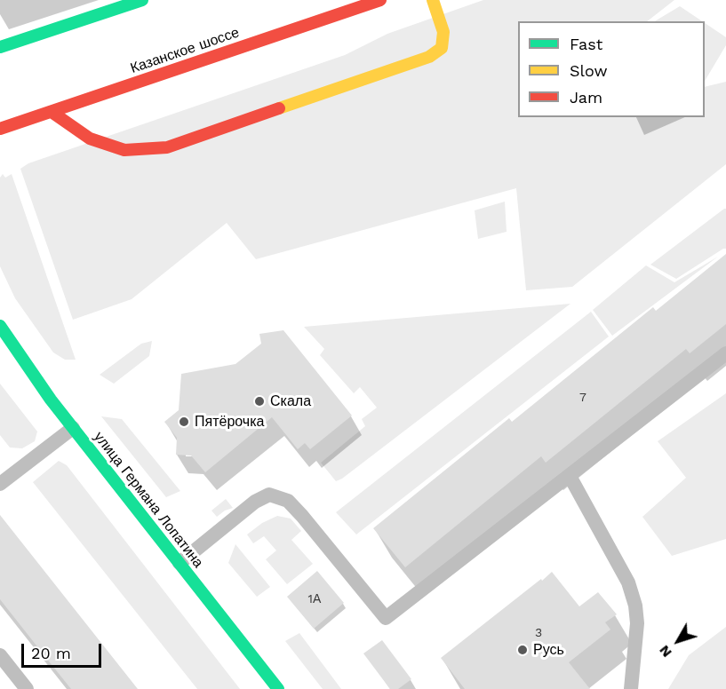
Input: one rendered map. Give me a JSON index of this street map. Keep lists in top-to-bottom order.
{
  "streets": {
    "street": ["Казанское шоссе", "улица Германа Лопатина"]
  },
  "places": ["Скала", "Пятёрочка", "Русь"],
  "house_numbers": ["7", "1А", "3"],
  "legend": ["Fast", "Slow", "Jam"],
  "scale_bar": "20 m",
  "north": "bottom left"
}
